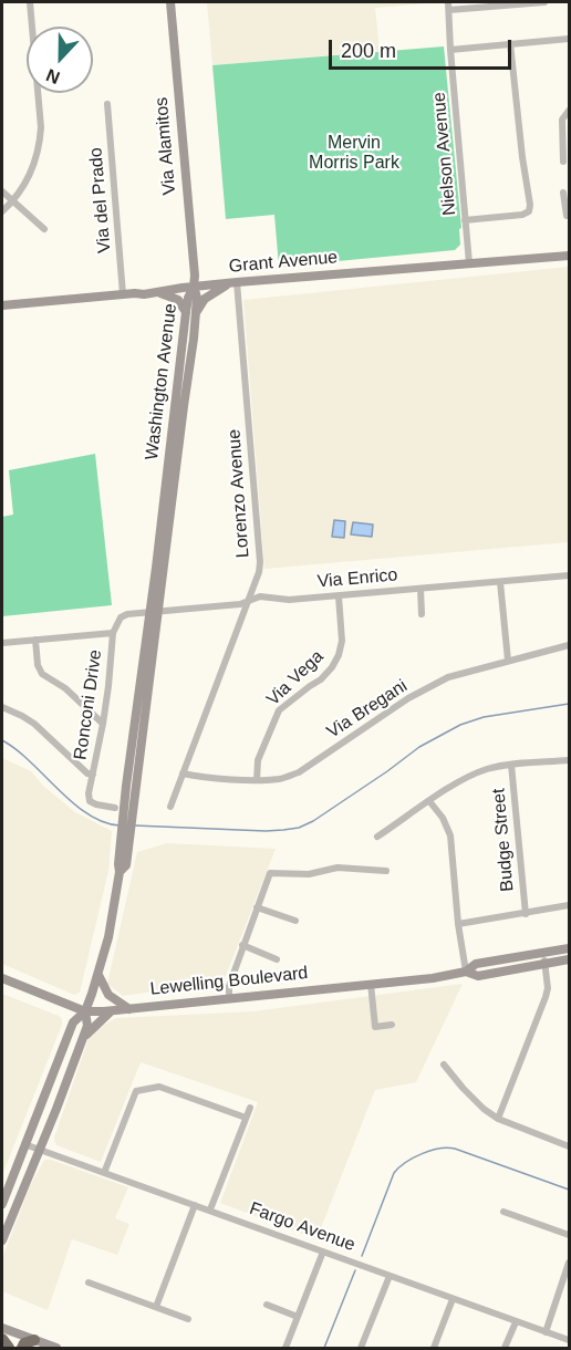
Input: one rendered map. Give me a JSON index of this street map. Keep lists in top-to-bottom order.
{
  "streets": {
    "main road": [
      "Via Alamitos",
      "Grant Avenue",
      "Washington Avenue",
      "Lewelling Boulevard"
    ],
    "street": [
      "Nielson Avenue",
      "Via del Prado",
      "Lorenzo Avenue",
      "Via Enrico",
      "Via Vega",
      "Ronconi Drive",
      "Via Bregani",
      "Budge Street",
      "Fargo Avenue"
    ]
  },
  "crossings": [
    ["Via Alamitos", "Grant Avenue"],
    ["Via Alamitos", "Washington Avenue"],
    ["Nielson Avenue", "Grant Avenue"],
    ["Via del Prado", "Grant Avenue"],
    ["Grant Avenue", "Washington Avenue"],
    ["Grant Avenue", "Lorenzo Avenue"],
    ["Washington Avenue", "Via Enrico"],
    ["Washington Avenue", "Ronconi Drive"],
    ["Washington Avenue", "Lewelling Boulevard"],
    ["Washington Avenue", "Fargo Avenue"],
    ["Lorenzo Avenue", "Via Enrico"],
    ["Lorenzo Avenue", "Via Bregani"],
    ["Via Enrico", "Via Vega"],
    ["Via Enrico", "Ronconi Drive"],
    ["Via Vega", "Via Bregani"]
  ],
  "parks": ["Mervin Morris Park"],
  "scale_bar": "200 m",
  "north": "bottom"
}
